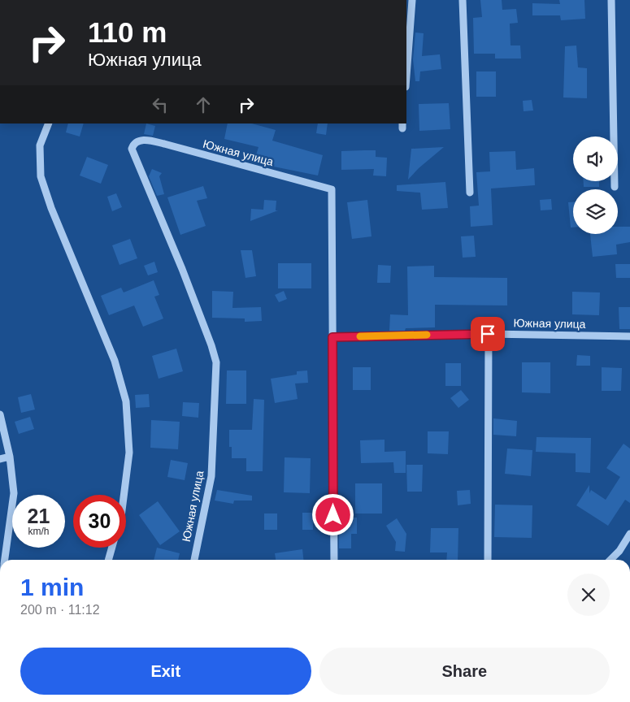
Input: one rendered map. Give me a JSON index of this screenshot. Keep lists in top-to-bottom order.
{
  "streets": {
    "street": ["Южная улица"]
  },
  "page": {
    "turn": ["110 m", "Южная улица"],
    "speed": "21 km/h",
    "limit": "30",
    "heading": ["1 min", "200 m · 11:12"],
    "buttons": ["Exit", "Share"]
  }
}
